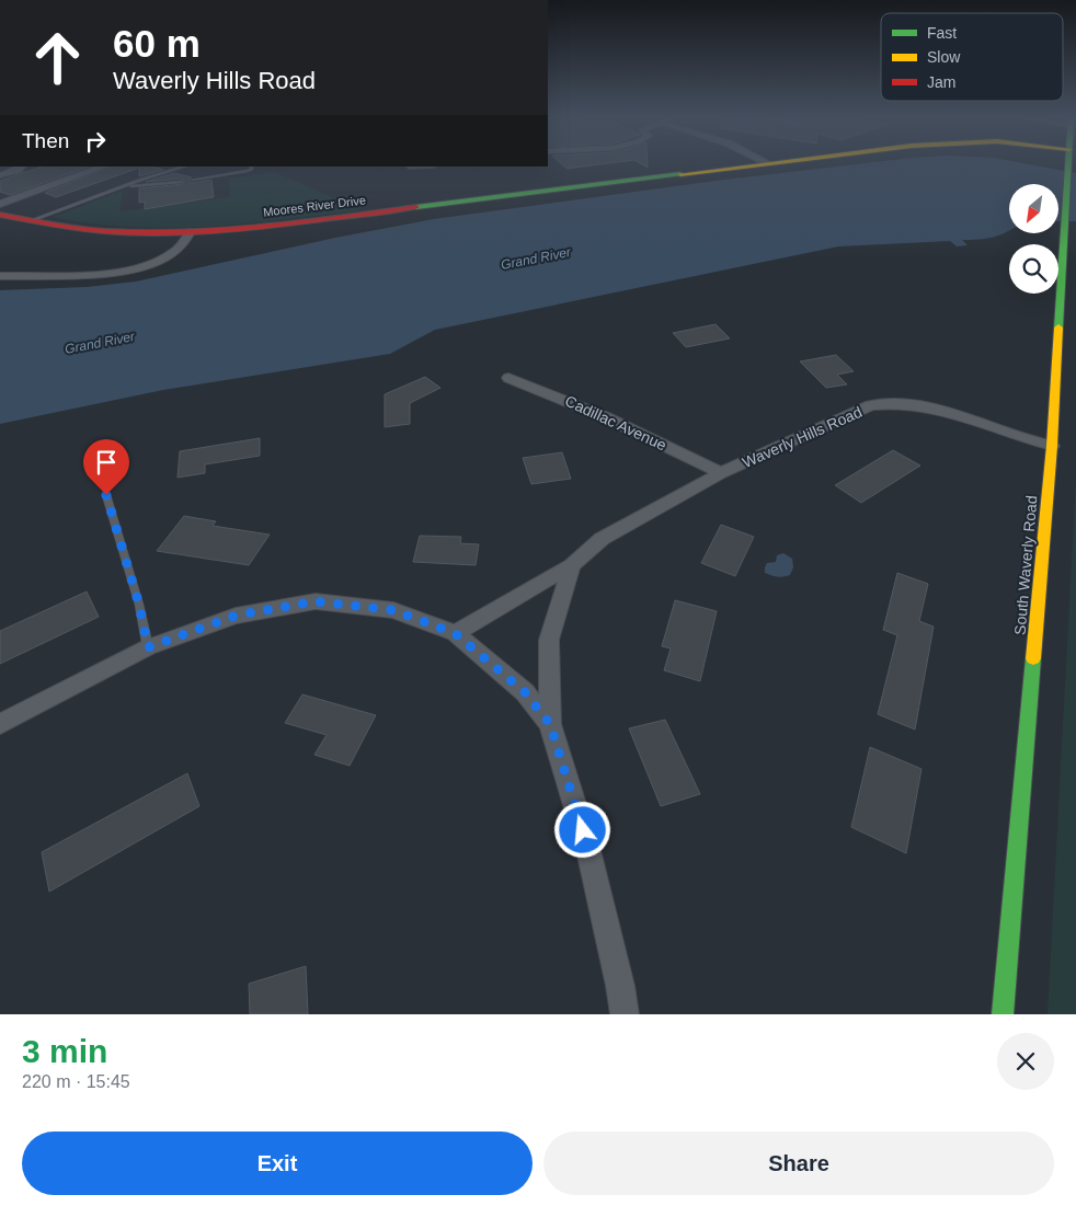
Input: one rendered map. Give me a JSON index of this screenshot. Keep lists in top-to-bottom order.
{
  "streets": {
    "street": [
      "Moores River Drive",
      "Cadillac Avenue",
      "Waverly Hills Road",
      "South Waverly Road"
    ]
  },
  "crossings": [
    ["Cadillac Avenue", "Waverly Hills Road"],
    ["Waverly Hills Road", "South Waverly Road"]
  ],
  "water": ["Grand River"],
  "legend": ["Fast", "Slow", "Jam"],
  "north": "bottom left",
  "page": {
    "turn": ["60 m", "Waverly Hills Road"],
    "then": "Then",
    "heading": ["3 min", "220 m · 15:45"],
    "buttons": ["Exit", "Share"]
  }
}
